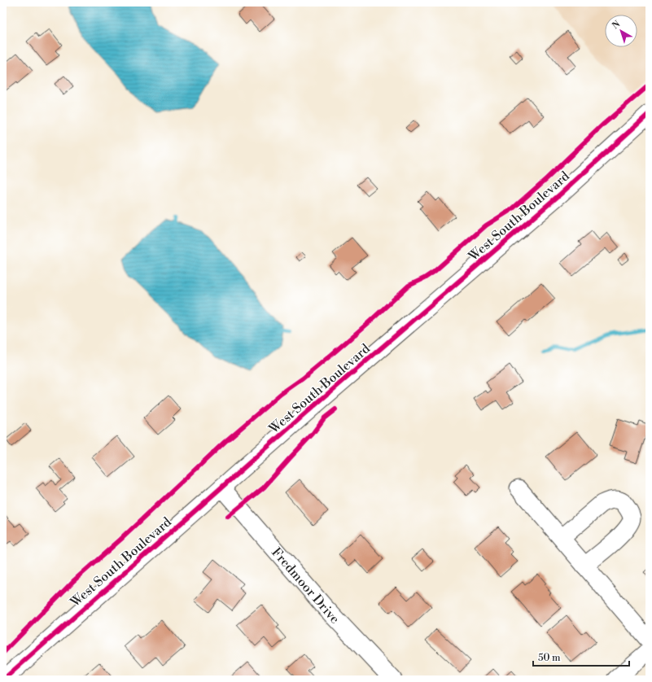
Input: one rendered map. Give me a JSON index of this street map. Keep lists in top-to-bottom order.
{
  "streets": {
    "street": ["West South Boulevard", "Fredmoor Drive"]
  },
  "crossings": [
    ["West South Boulevard", "Fredmoor Drive"]
  ],
  "scale_bar": "50 m",
  "north": "top left"
}
